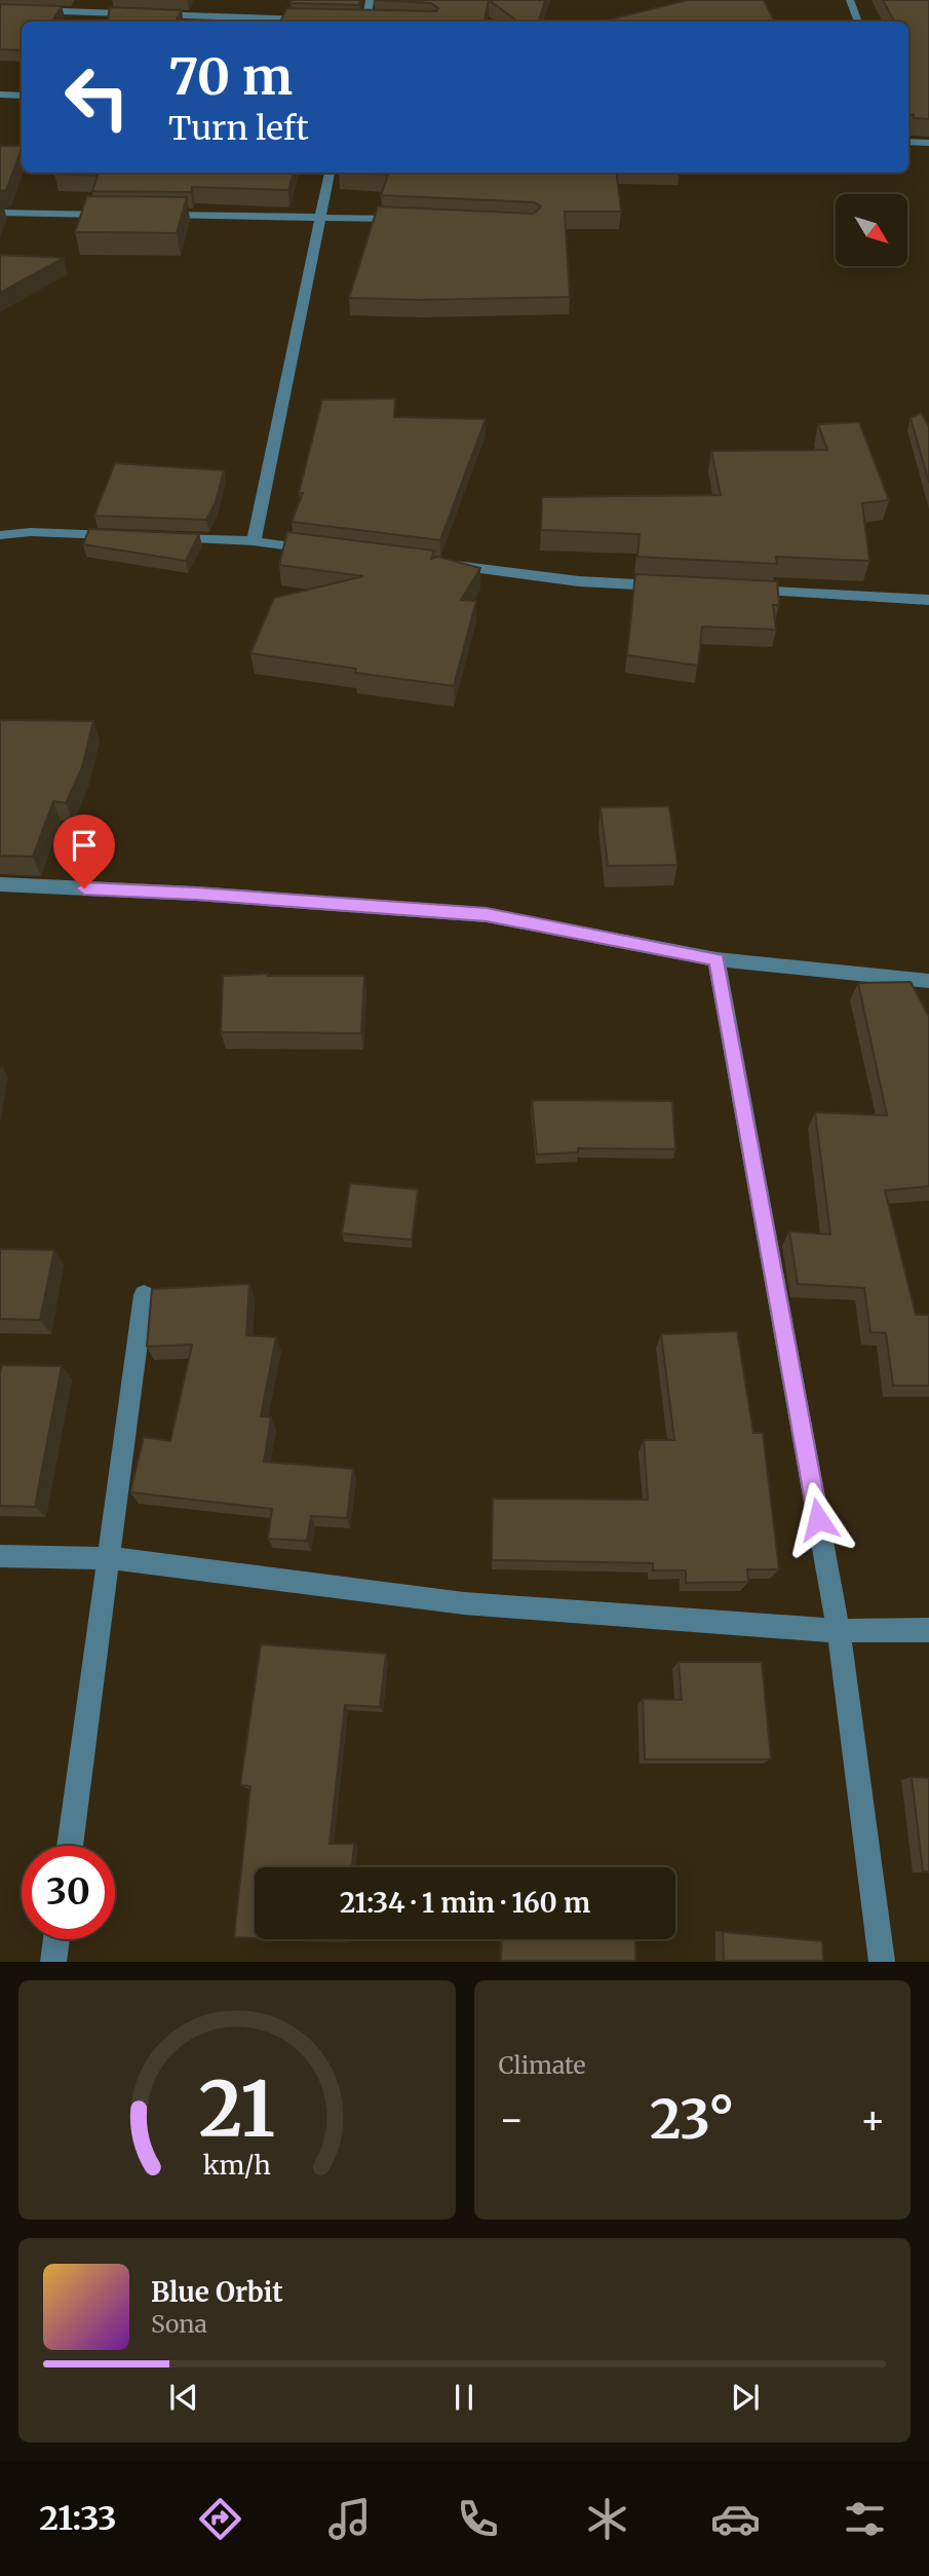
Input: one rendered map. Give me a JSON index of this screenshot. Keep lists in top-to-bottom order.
{
  "north": "bottom right",
  "page": {
    "turn": ["70 m", "Turn left"],
    "limit": "30",
    "trip": "21:34 · 1 min · 160 m",
    "tile": "Climate",
    "heat": ["−", "23°", "+"],
    "song": ["Blue Orbit", "Sona"],
    "tabs": "21:33",
    "gauge": ["21", "km/h"]
  }
}
